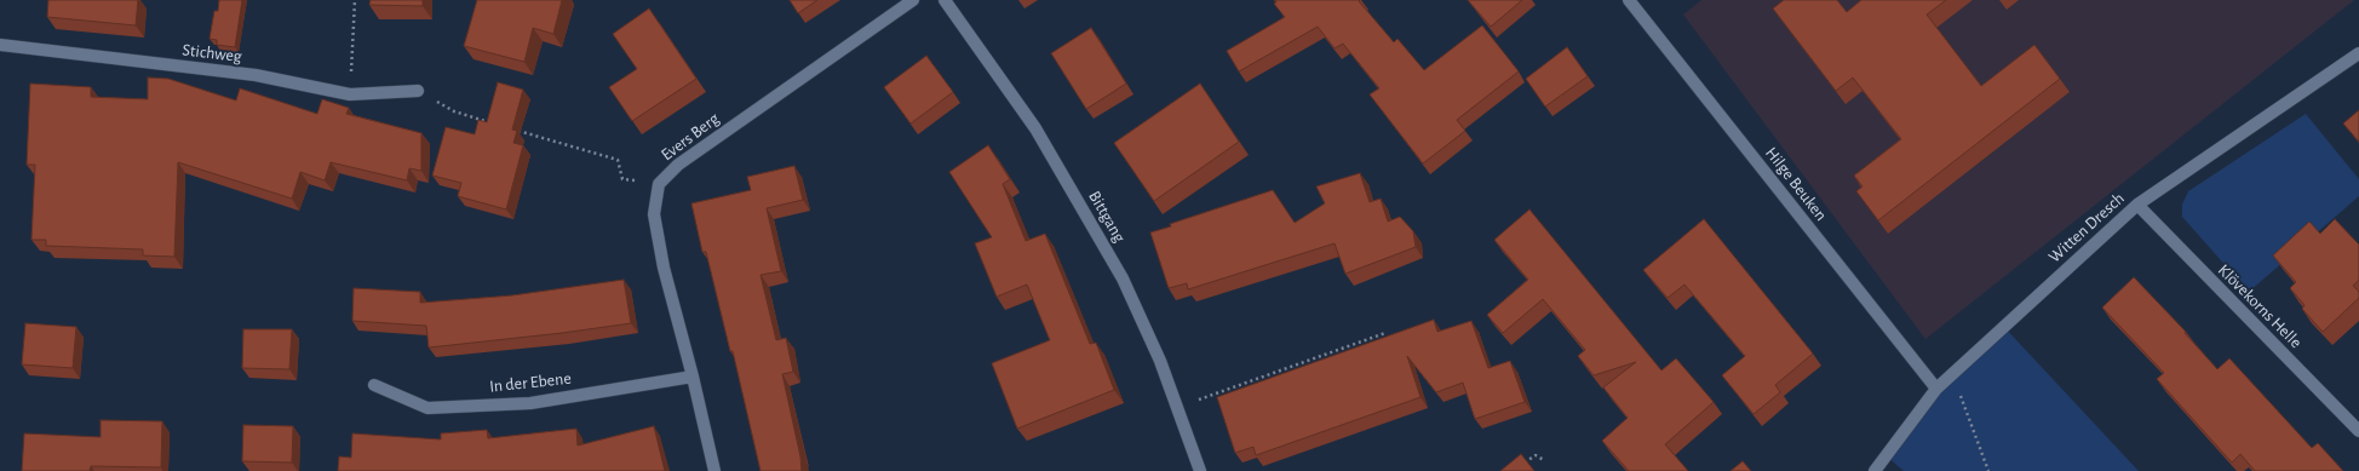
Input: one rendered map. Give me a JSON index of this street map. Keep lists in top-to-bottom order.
{
  "streets": {
    "street": [
      "Stichweg",
      "Evers Berg",
      "Hilge Beuken",
      "Bittgang",
      "Witten Dresch",
      "Klövekorns Helle",
      "In der Ebene"
    ]
  },
  "crossings": [
    ["Evers Berg", "In der Ebene"],
    ["Hilge Beuken", "Witten Dresch"],
    ["Witten Dresch", "Klövekorns Helle"]
  ]
}
